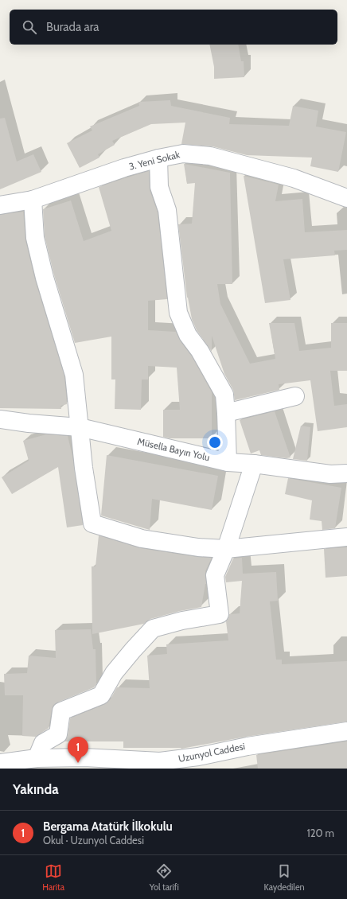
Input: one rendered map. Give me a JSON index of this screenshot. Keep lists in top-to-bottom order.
{
  "streets": {
    "street": ["3. Yeni Sokak", "Müsella Bayırı Yolu", "Uzunyol Caddesi"]
  },
  "page": {
    "search": "Burada ara",
    "pins": "1",
    "heading": "Yakında",
    "list": [
      {
        "mark": "1",
        "name": "Bergama Atatürk İlkokulu",
        "note": "Okul · Uzunyol Caddesi",
        "value": "120 m"
      }
    ],
    "nav": ["Harita", "Yol tarifi", "Kaydedilen"]
  }
}
